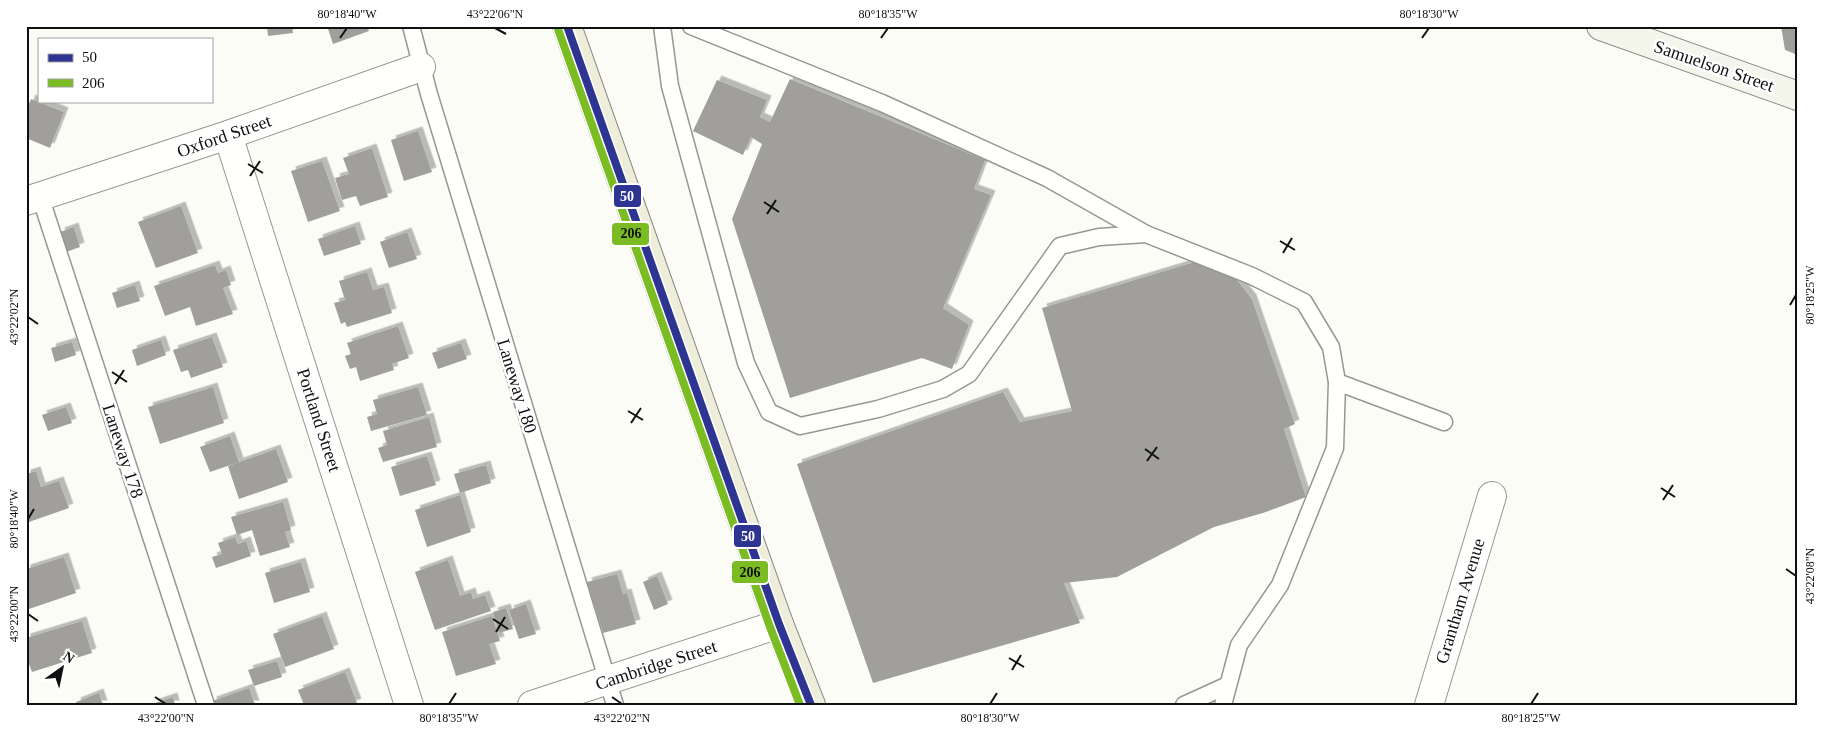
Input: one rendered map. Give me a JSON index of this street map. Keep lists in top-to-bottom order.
{
  "streets": {
    "street": [
      "Samuelson Street",
      "Oxford Street",
      "Portland Street",
      "Grantham Avenue",
      "Cambridge Street"
    ],
    "lane": ["Laneway 180", "Laneway 178"]
  },
  "crossings": [
    ["Oxford Street", "Laneway 180"],
    ["Oxford Street", "Portland Street"],
    ["Oxford Street", "Laneway 178"],
    ["Laneway 180", "Cambridge Street"]
  ],
  "lines": ["transit line 50", "transit line 206"],
  "legend": ["50", "206"],
  "north": "top right",
  "coordinates": [
    "80°18'40\"W",
    "43°22'06\"N",
    "80°18'35\"W",
    "80°18'30\"W",
    "80°18'25\"W",
    "43°22'02\"N",
    "43°22'08\"N",
    "43°22'00\"N"
  ]
}
